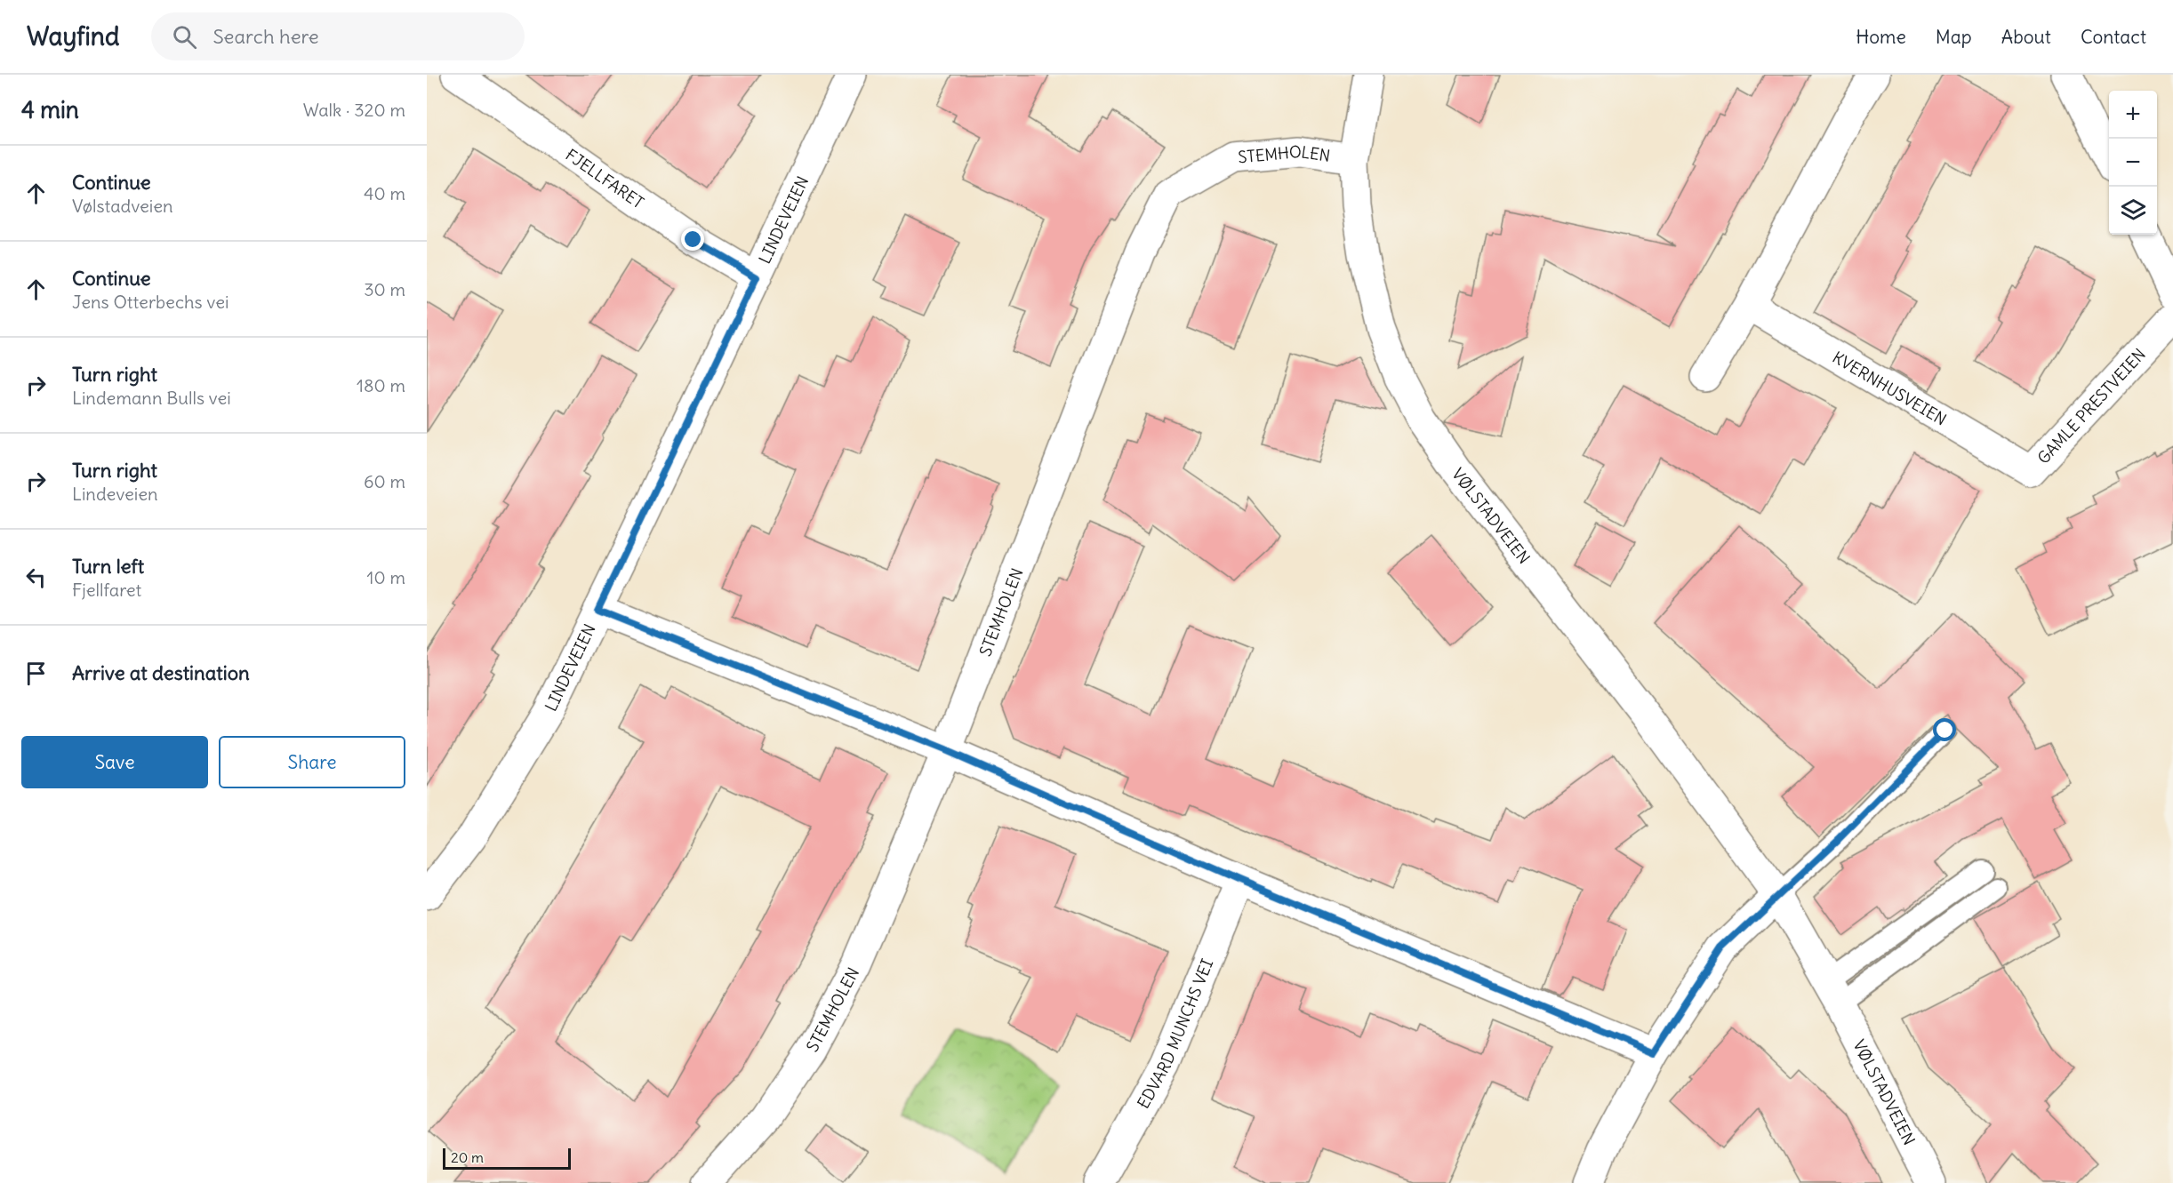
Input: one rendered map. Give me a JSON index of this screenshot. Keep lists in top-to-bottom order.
{
  "streets": {
    "street": [
      "STEMHOLEN",
      "FJELLFARET",
      "LINDEVEIEN",
      "KVERNHUSVEIEN",
      "GAMLE PRESTVEIEN",
      "VØLSTADVEIEN",
      "EDVARD MUNCHS VEI"
    ]
  },
  "crossings": [
    ["STEMHOLEN", "VØLSTADVEIEN"],
    ["FJELLFARET", "LINDEVEIEN"],
    ["KVERNHUSVEIEN", "GAMLE PRESTVEIEN"]
  ],
  "scale_bar": "20 m",
  "page": {
    "header": "Wayfind",
    "search": "Search here",
    "nav": [
      "Home",
      "Map",
      "About",
      "Contact"
    ],
    "heading": ["4 min", "Walk · 320 m"],
    "map_buttons": ["+", "−"],
    "list": [
      ["Continue", "Vølstadveien", "40 m"],
      ["Continue", "Jens Otterbechs vei", "30 m"],
      ["Turn right", "Lindemann Bulls vei", "180 m"],
      ["Turn right", "Lindeveien", "60 m"],
      ["Turn left", "Fjellfaret", "10 m"],
      "Arrive at destination"
    ],
    "buttons": ["Save", "Share"],
    "scale": "20 m"
  }
}
